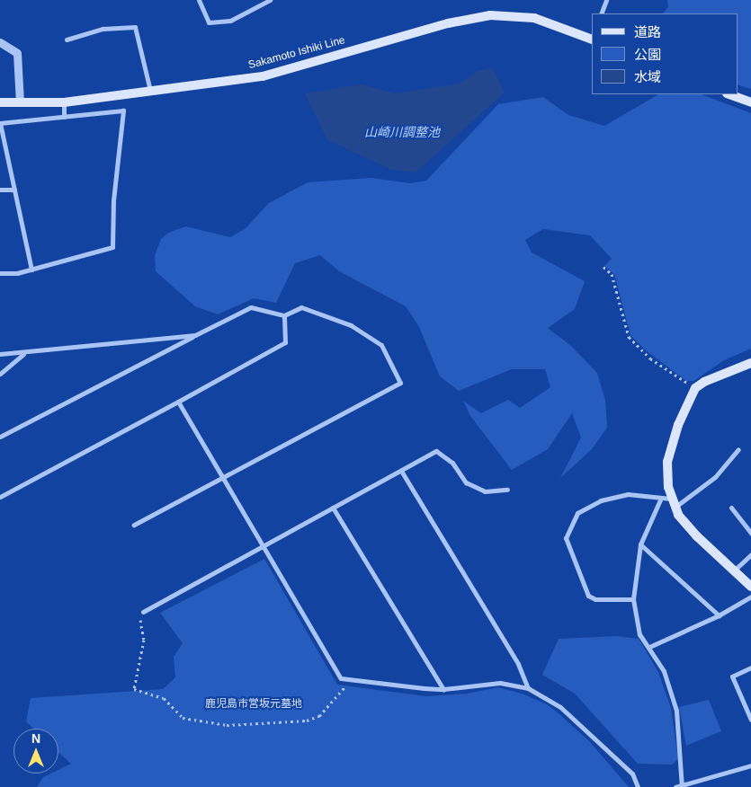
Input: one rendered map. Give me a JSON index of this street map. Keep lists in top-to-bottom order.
{
  "streets": {
    "main road": ["Sakamoto Ishiki Line"]
  },
  "water": ["山崎川調整池"],
  "parks": ["鹿児島市営坂元墓地"],
  "legend": ["道路", "公園", "水域"],
  "north": "top"
}
